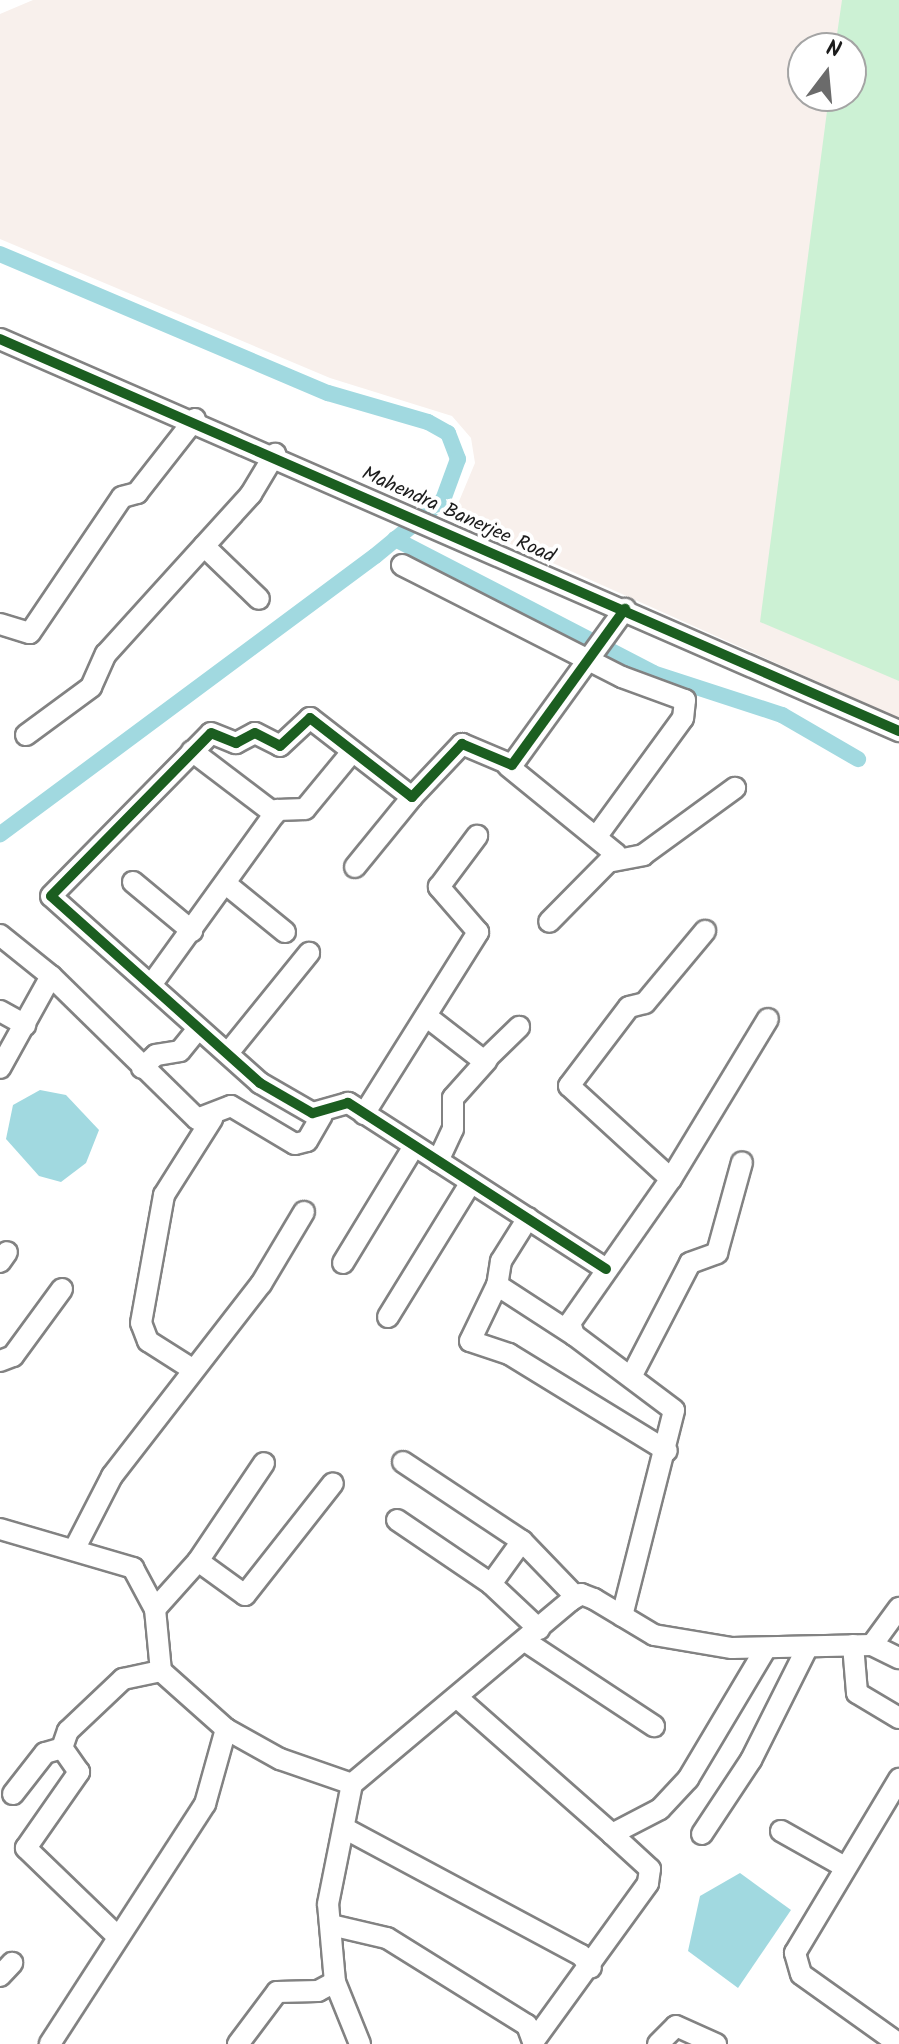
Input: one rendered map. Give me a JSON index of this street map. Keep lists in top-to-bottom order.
{
  "streets": {
    "street": ["Mahendra Banerjee Road"]
  },
  "north": "top"
}
